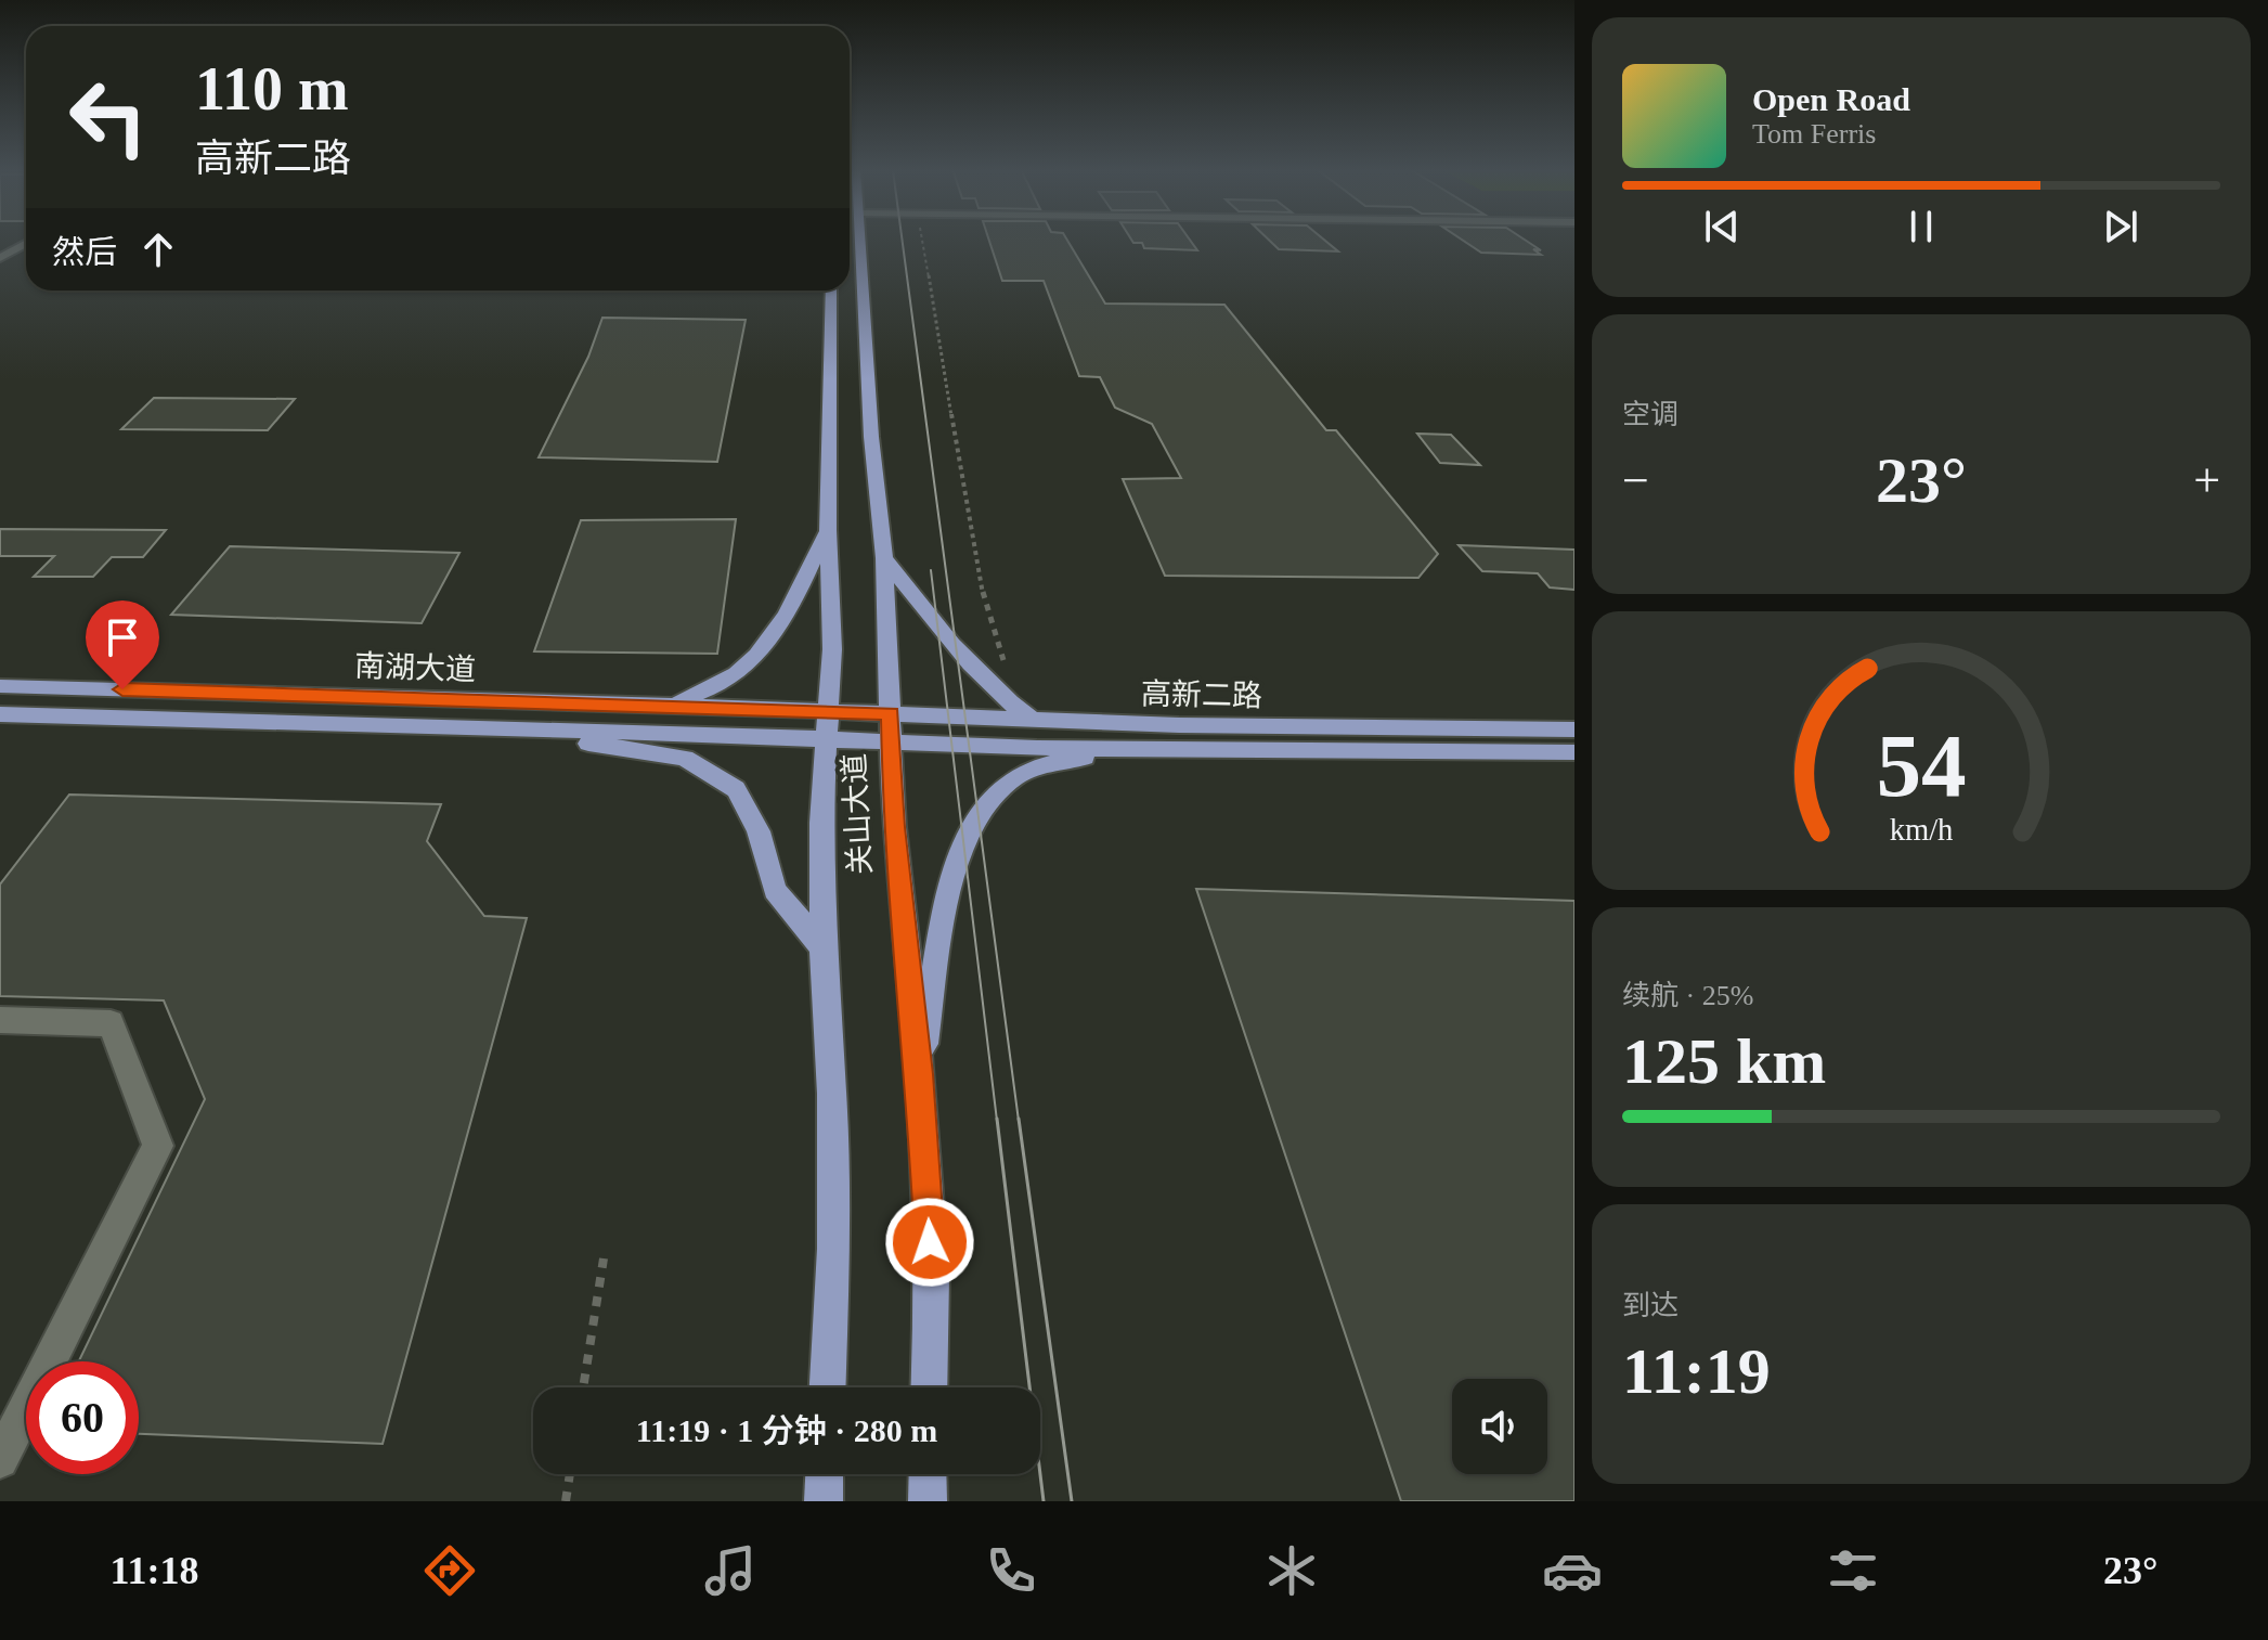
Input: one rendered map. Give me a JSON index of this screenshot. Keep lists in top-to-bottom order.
{
  "streets": {
    "main road": ["南湖大道", "高新二路", "关山大道"]
  },
  "crossings": [
    ["南湖大道", "高新二路"],
    ["南湖大道", "关山大道"],
    ["高新二路", "关山大道"]
  ],
  "page": {
    "turn": ["110 m", "高新二路"],
    "song": ["Open Road", "Tom Ferris"],
    "then": "然后",
    "tile": [
      "空调",
      ["续航 · 25%", "125 km"],
      ["到达", "11:19"]
    ],
    "heat": ["−", "23°", "+"],
    "limit": "60",
    "trip": "11:19 · 1 分钟 · 280 m",
    "tabs": ["11:18", "23°"],
    "gauge": ["54", "km/h"]
  }
}
